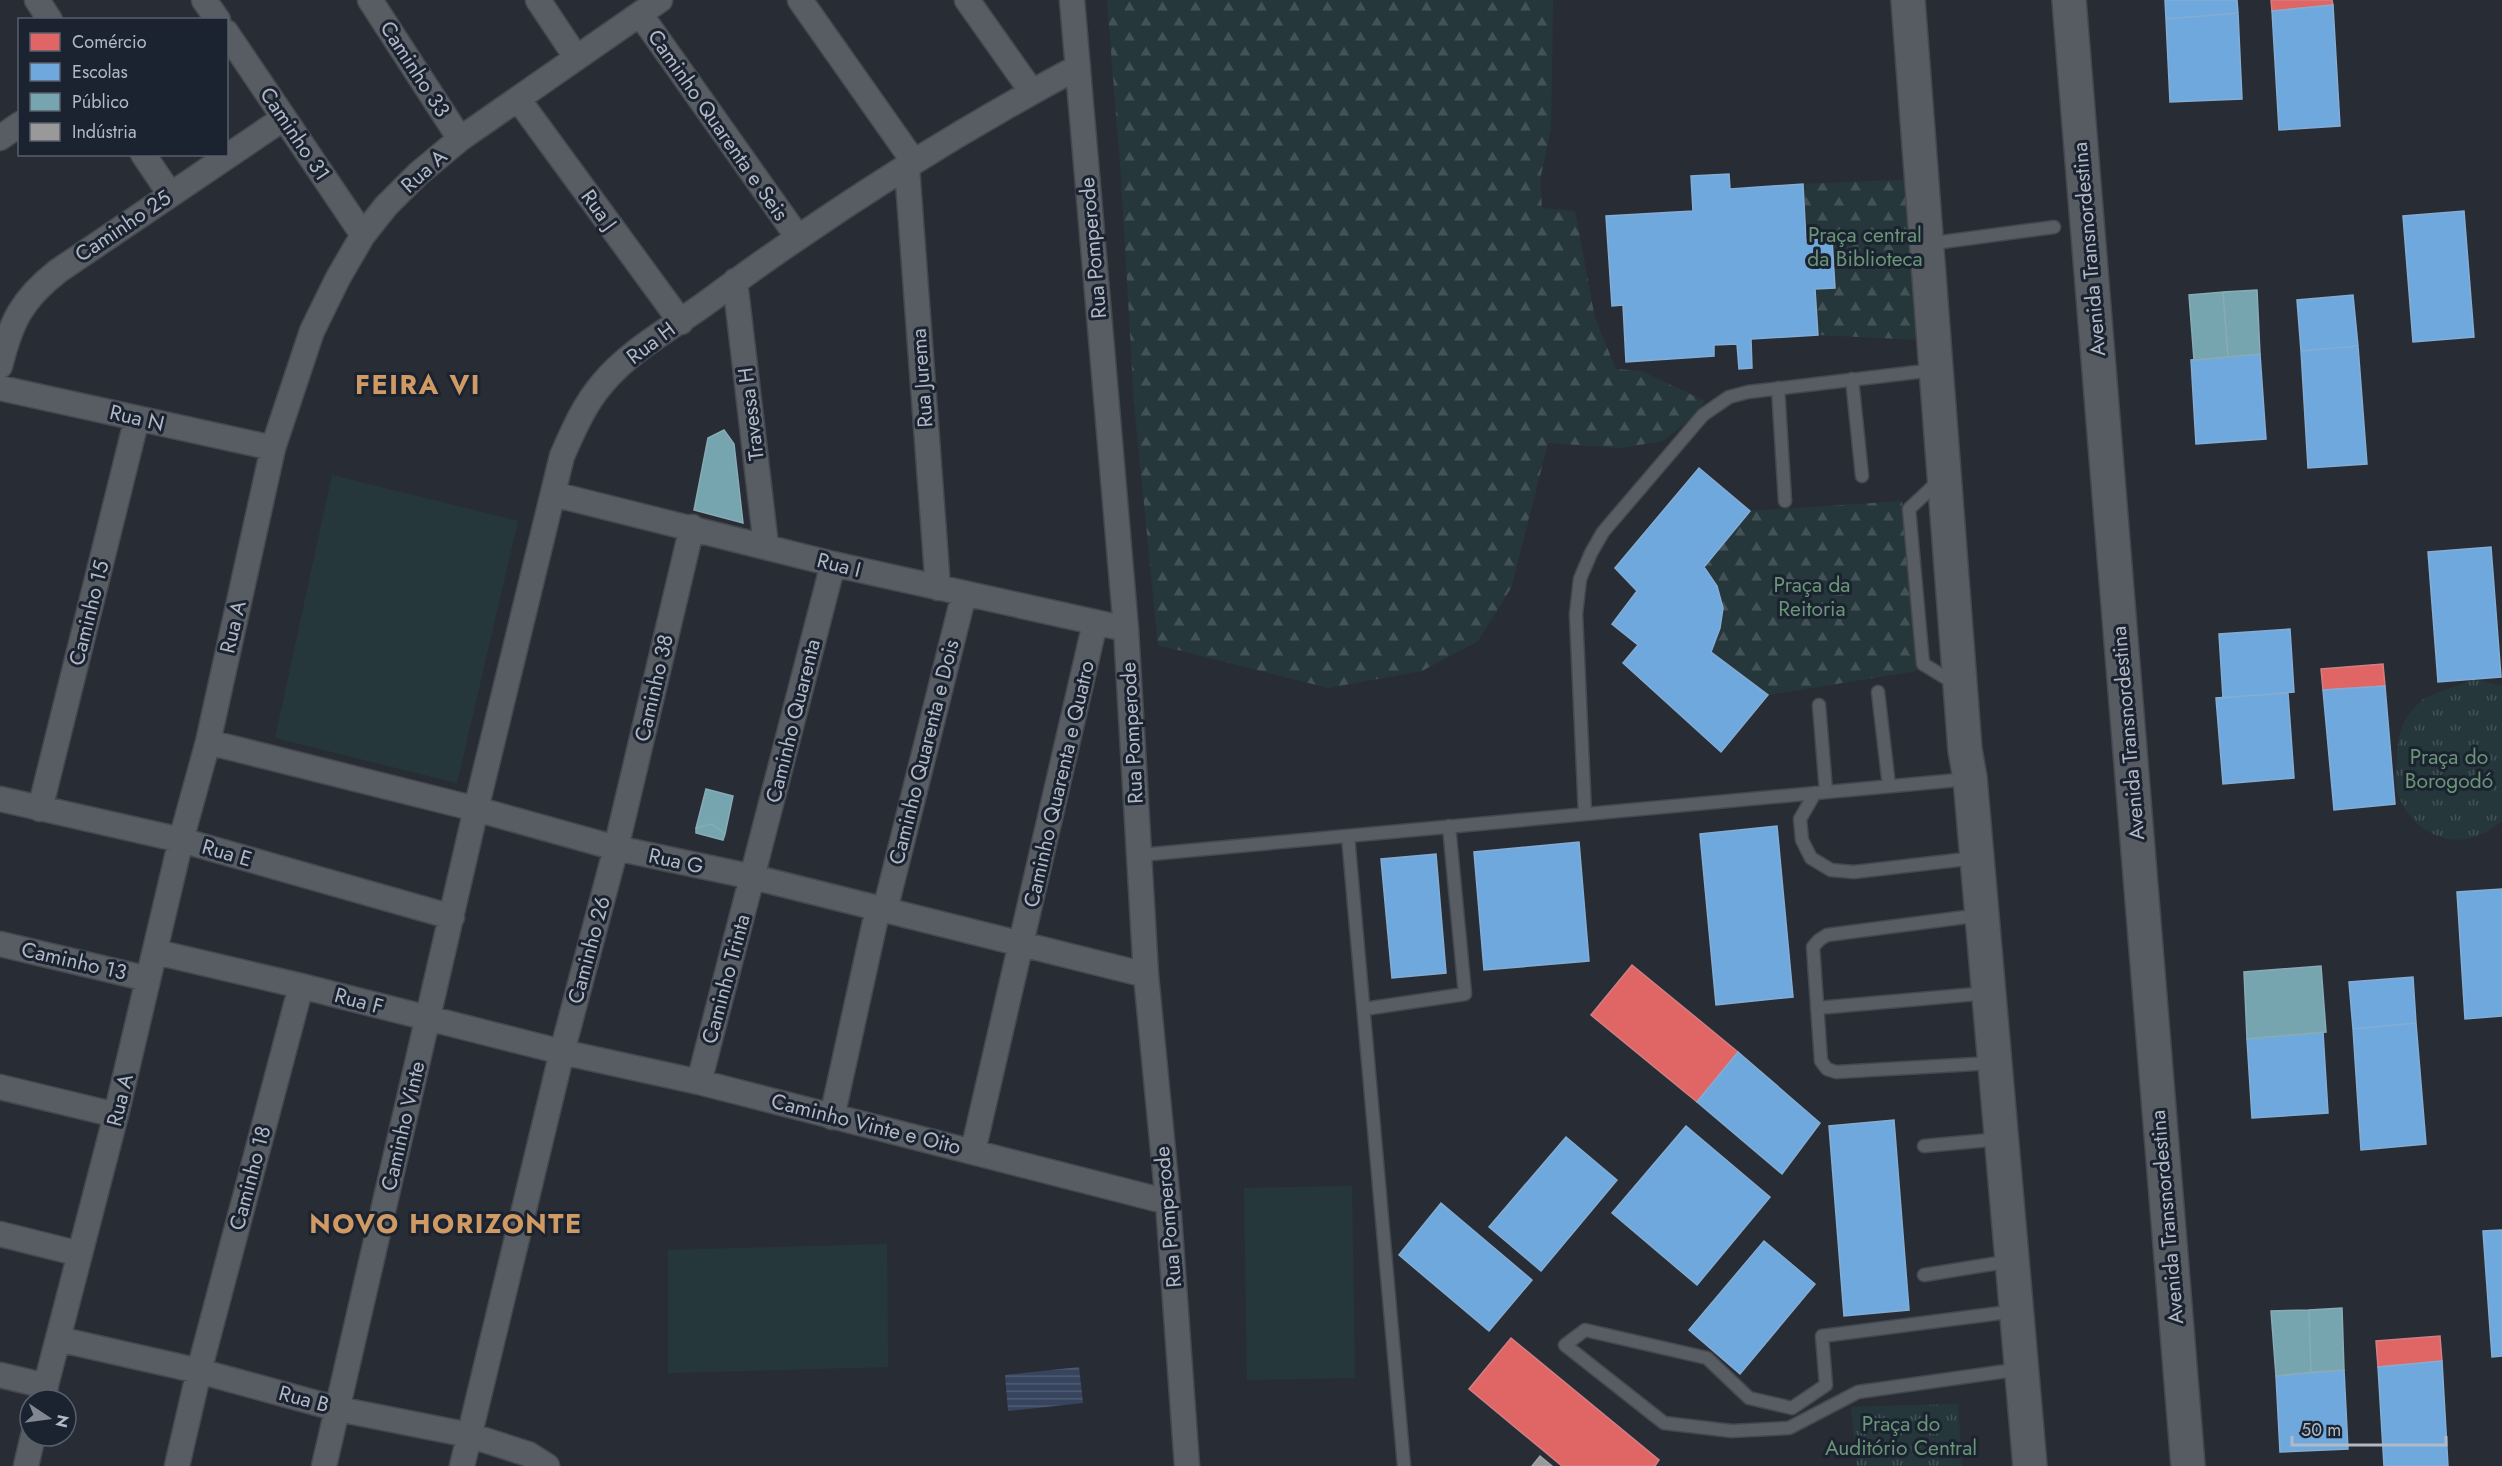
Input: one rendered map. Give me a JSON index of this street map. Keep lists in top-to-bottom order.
{
  "streets": {
    "street": [
      "Caminho 33",
      "Caminho Quarenta e Seis",
      "Caminho 31",
      "Rua A",
      "Rua J",
      "Caminho 25",
      "Rua Pomperode",
      "Avenida Transnordestina",
      "Rua H",
      "Rua Jurema",
      "Travessa H",
      "Rua N",
      "Rua I",
      "Caminho 15",
      "Caminho 38",
      "Caminho Quarenta",
      "Caminho Quarenta e Dois",
      "Caminho Quarenta e Quatro",
      "Rua E",
      "Rua G",
      "Caminho 26",
      "Caminho 13",
      "Caminho Trinta",
      "Rua F",
      "Caminho Vinte e Oito",
      "Caminho Vinte",
      "Caminho 18",
      "Rua B"
    ]
  },
  "crossings": [
    ["Caminho 33", "Rua A"],
    ["Caminho Quarenta e Seis", "Rua A"],
    ["Caminho Quarenta e Seis", "Rua H"],
    ["Caminho 31", "Rua A"],
    ["Caminho 31", "Caminho 25"],
    ["Rua A", "Rua J"],
    ["Rua A", "Rua N"],
    ["Rua A", "Rua E"],
    ["Rua A", "Rua G"],
    ["Rua A", "Caminho 13"],
    ["Rua A", "Rua F"],
    ["Rua A", "Rua B"],
    ["Rua J", "Rua H"],
    ["Rua Pomperode", "Rua H"],
    ["Rua Pomperode", "Rua I"],
    ["Rua Pomperode", "Rua G"],
    ["Rua Pomperode", "Caminho Vinte e Oito"],
    ["Rua H", "Rua Jurema"],
    ["Rua H", "Travessa H"],
    ["Rua H", "Rua I"],
    ["Rua H", "Rua E"],
    ["Rua H", "Rua G"],
    ["Rua H", "Caminho Vinte"],
    ["Rua Jurema", "Rua I"],
    ["Travessa H", "Rua I"],
    ["Rua N", "Caminho 15"],
    ["Rua I", "Caminho 38"],
    ["Rua I", "Caminho Quarenta"],
    ["Rua I", "Caminho Quarenta e Dois"],
    ["Rua I", "Caminho Quarenta e Quatro"],
    ["Caminho 15", "Rua E"],
    ["Caminho 38", "Rua G"],
    ["Caminho 38", "Caminho 26"],
    ["Caminho Quarenta", "Rua G"],
    ["Caminho Quarenta", "Caminho Trinta"],
    ["Caminho Quarenta e Dois", "Rua G"],
    ["Caminho Quarenta e Dois", "Caminho Vinte e Oito"],
    ["Caminho Quarenta e Quatro", "Rua G"],
    ["Caminho Quarenta e Quatro", "Caminho Vinte e Oito"],
    ["Rua E", "Caminho Vinte"],
    ["Rua G", "Caminho 26"],
    ["Rua G", "Caminho Trinta"],
    ["Caminho 26", "Rua F"],
    ["Caminho 26", "Caminho Vinte e Oito"],
    ["Caminho 26", "Rua B"],
    ["Caminho Trinta", "Caminho Vinte e Oito"],
    ["Rua F", "Caminho Vinte e Oito"],
    ["Rua F", "Caminho Vinte"],
    ["Rua F", "Caminho 18"],
    ["Caminho Vinte", "Rua B"],
    ["Caminho 18", "Rua B"]
  ],
  "districts": ["FEIRA VI", "NOVO HORIZONTE"],
  "parks": [
    "Praça central da Biblioteca",
    "Praça da Reitoria",
    "Praça do Borogodó",
    "Praça do Auditório Central"
  ],
  "legend": [
    "Comércio",
    "Escolas",
    "Público",
    "Indústria"
  ],
  "scale_bar": "50 m",
  "north": "right"
}
